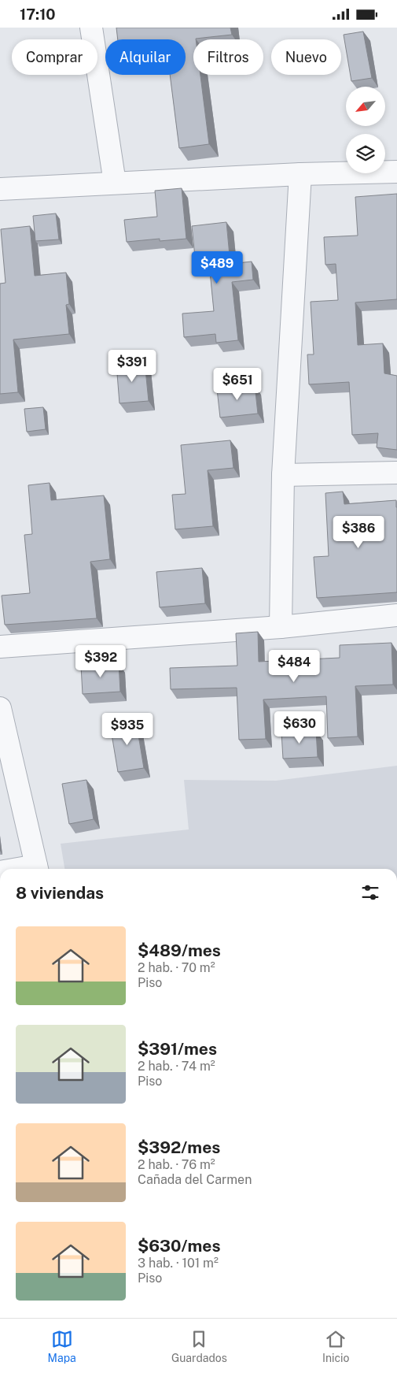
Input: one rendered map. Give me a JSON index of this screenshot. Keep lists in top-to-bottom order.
{
  "north": "bottom left",
  "page": {
    "status": "17:10",
    "chip": [
      "Comprar",
      "Alquilar",
      "Filtros",
      "Nuevo"
    ],
    "price": [
      "$489",
      "$391",
      "$651",
      "$386",
      "$392",
      "$484",
      "$630",
      "$935"
    ],
    "heading": "8 viviendas",
    "list": [
      {
        "name": "$489/mes",
        "note": "2 hab. · 70 m² · Piso"
      },
      {
        "name": "$391/mes",
        "note": "2 hab. · 74 m² · Piso"
      },
      {
        "name": "$392/mes",
        "note": "2 hab. · 76 m² · Cañada del Carmen"
      },
      {
        "name": "$630/mes",
        "note": "3 hab. · 101 m² · Piso"
      }
    ],
    "tabs": ["Mapa", "Guardados", "Inicio"]
  }
}
